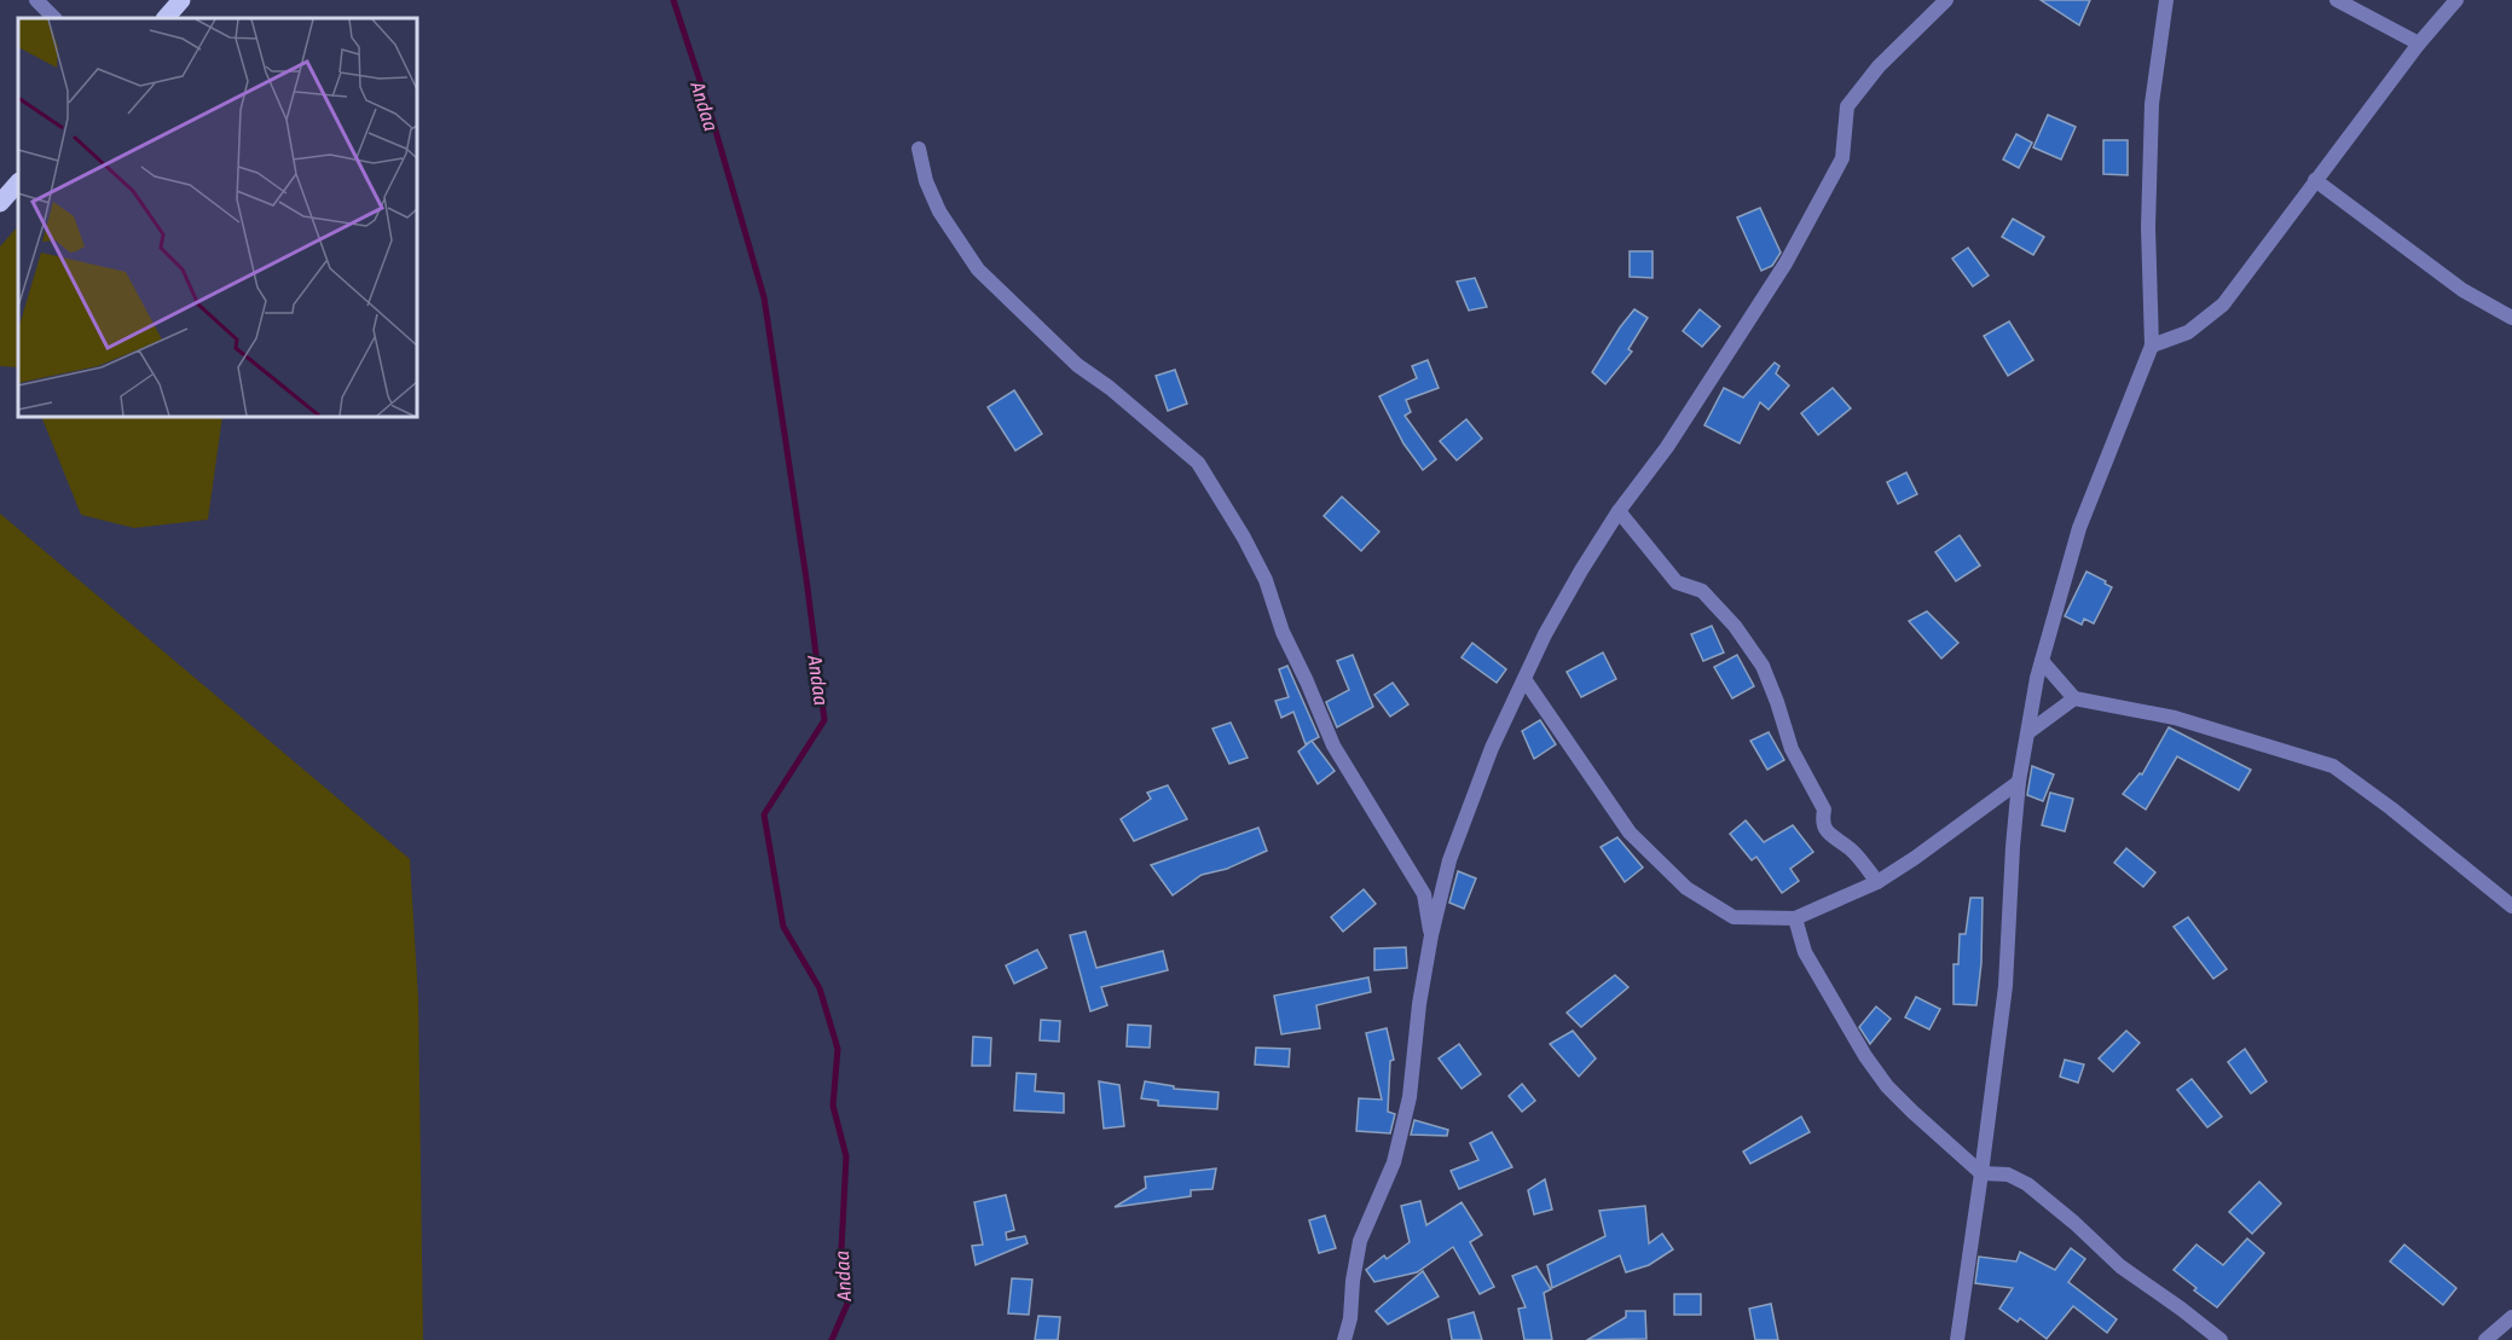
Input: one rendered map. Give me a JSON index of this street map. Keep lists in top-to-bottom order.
{
  "water": ["Andaa"]
}
